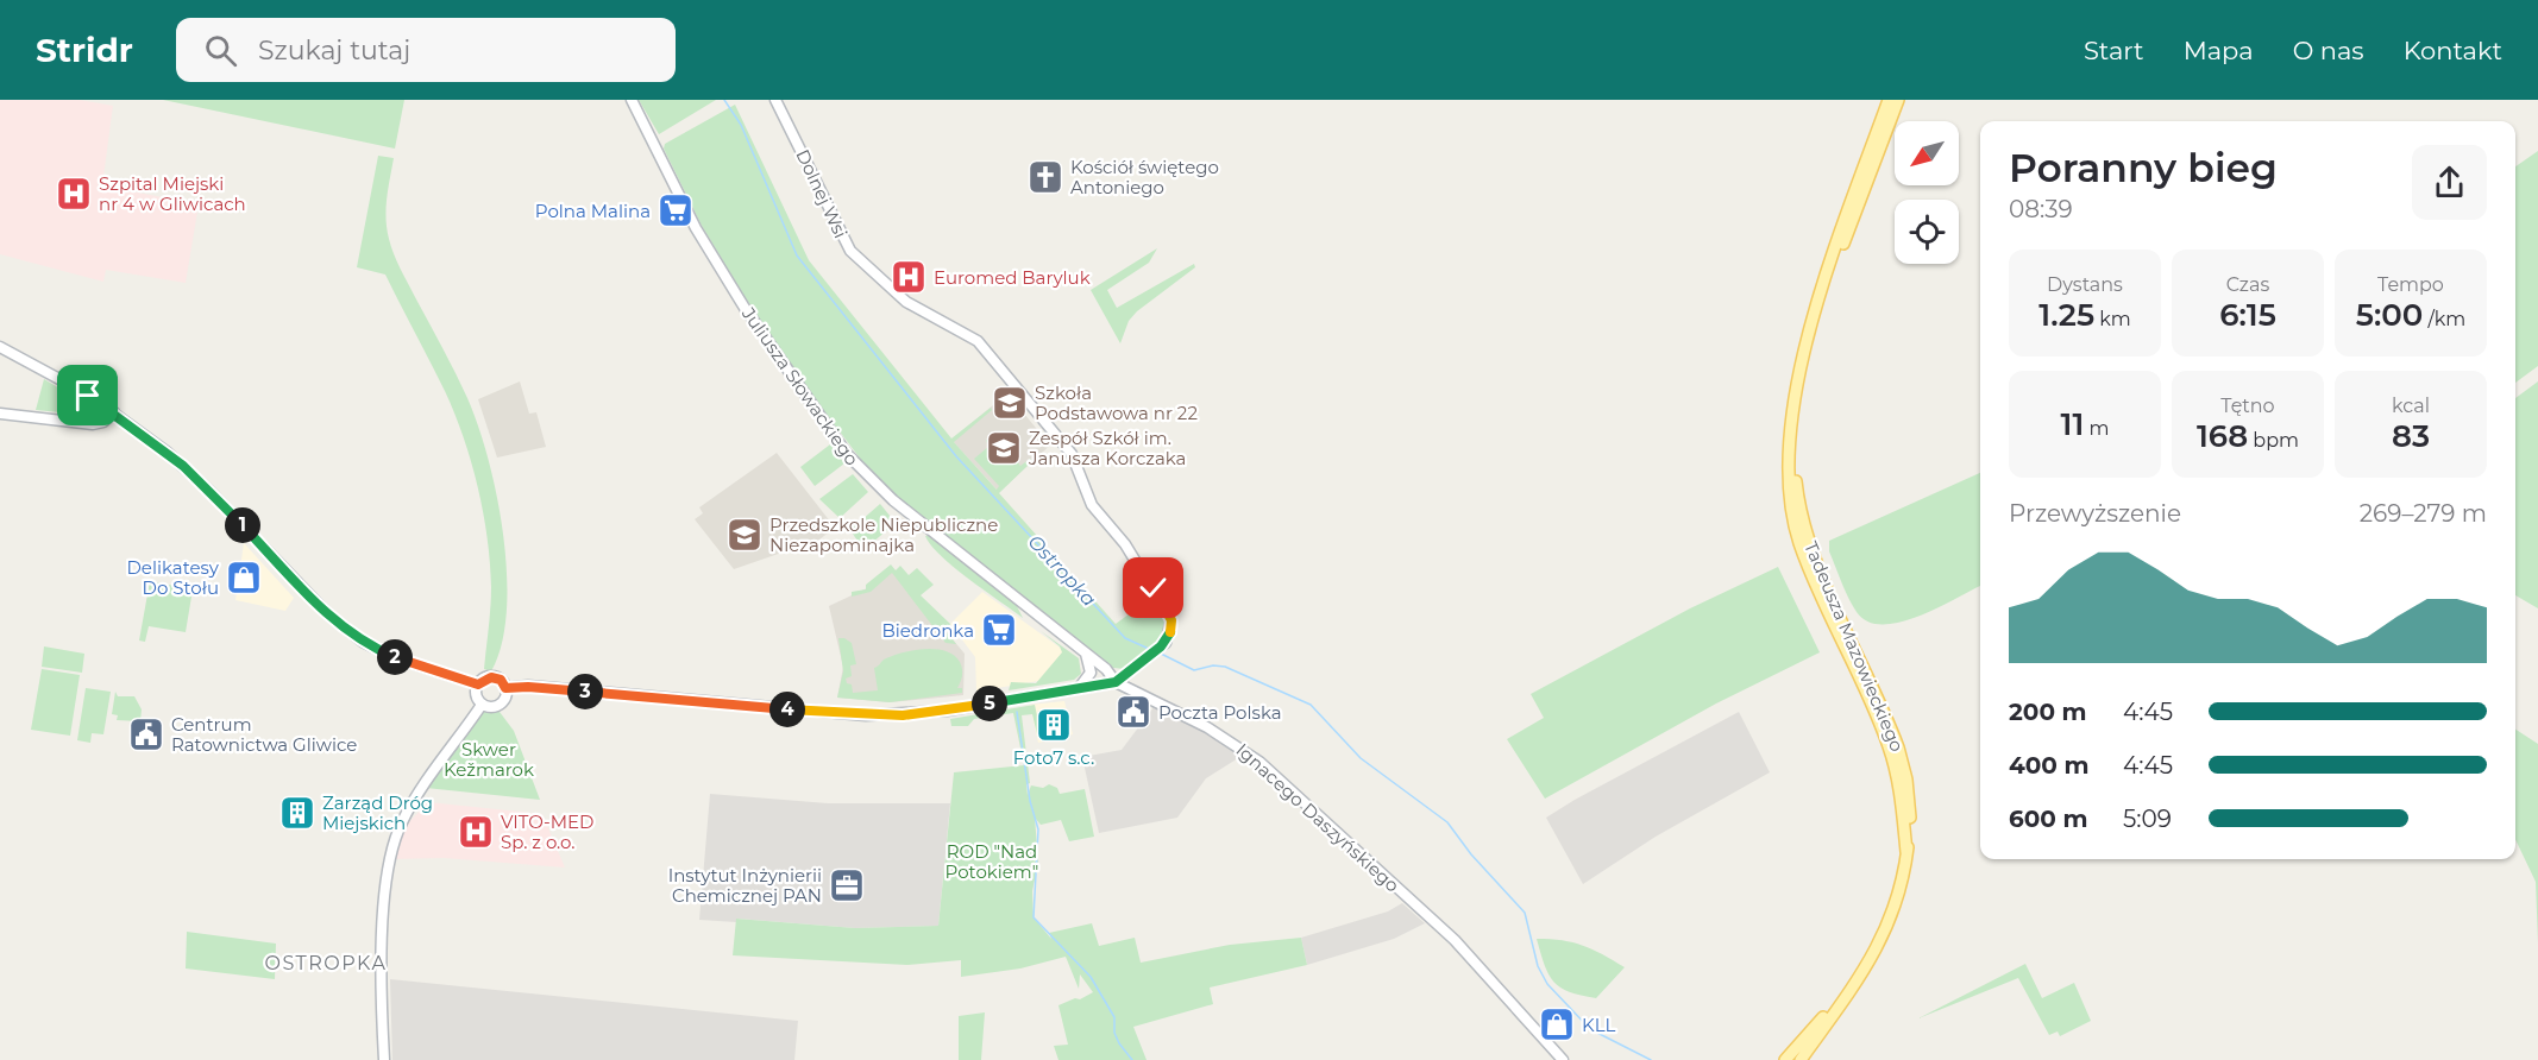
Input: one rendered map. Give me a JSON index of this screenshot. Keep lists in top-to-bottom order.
{
  "streets": {
    "main road": [
      "Dolnej Wsi",
      "Juliusza Słowackiego",
      "Tadeusza Mazowieckiego",
      "Ignacego Daszyńskiego"
    ]
  },
  "crossings": [
    ["Juliusza Słowackiego", "Ignacego Daszyńskiego"]
  ],
  "districts": ["OSTROPKA"],
  "water": ["Ostropka"],
  "parks": ["Skwer Kežmarok", "ROD \"Nad Potokiem\""],
  "places": {
    "church": ["Kościół świętego Antoniego"],
    "hospital": ["Szpital Miejski nr 4 w Gliwicach", "Euromed Baryluk", "VITO-MED Sp. z o.o."],
    "supermarket": ["Polna Malina", "Biedronka"],
    "school or university": ["Szkoła Podstawowa nr 22", "Zespół Szkół im. Janusza Korczaka", "Przedszkole Niepubliczne Niezapominajka"],
    "shop": ["Delikatesy Do Stołu", "KLL"],
    "public building": ["Poczta Polska", "Centrum Ratownictwa Gliwice"],
    "building": ["Foto7 s.c.", "Zarząd Dróg Miejskich"],
    "office": ["Instytut Inżynierii Chemicznej PAN"]
  },
  "north": "bottom left",
  "page": {
    "header": "Stridr",
    "search": "Szukaj tutaj",
    "nav": [
      "Start",
      "Mapa",
      "O nas",
      "Kontakt"
    ],
    "heading": ["Poranny bieg", "08:39"],
    "stats": [
      ["Dystans", "1.25 km"],
      ["Czas", "6:15"],
      ["Tempo", "5:00 /km"],
      ["11 m"],
      ["Tętno", "168 bpm"],
      ["kcal", "83"]
    ],
    "chart": ["Przewyższenie", "269–279 m"],
    "pins": [
      "1",
      "2",
      "3",
      "5",
      "4"
    ],
    "list": [
      {
        "name": "200 m",
        "note": "4:45"
      },
      {
        "name": "400 m",
        "note": "4:45"
      },
      {
        "name": "600 m",
        "note": "5:09"
      }
    ]
  }
}
